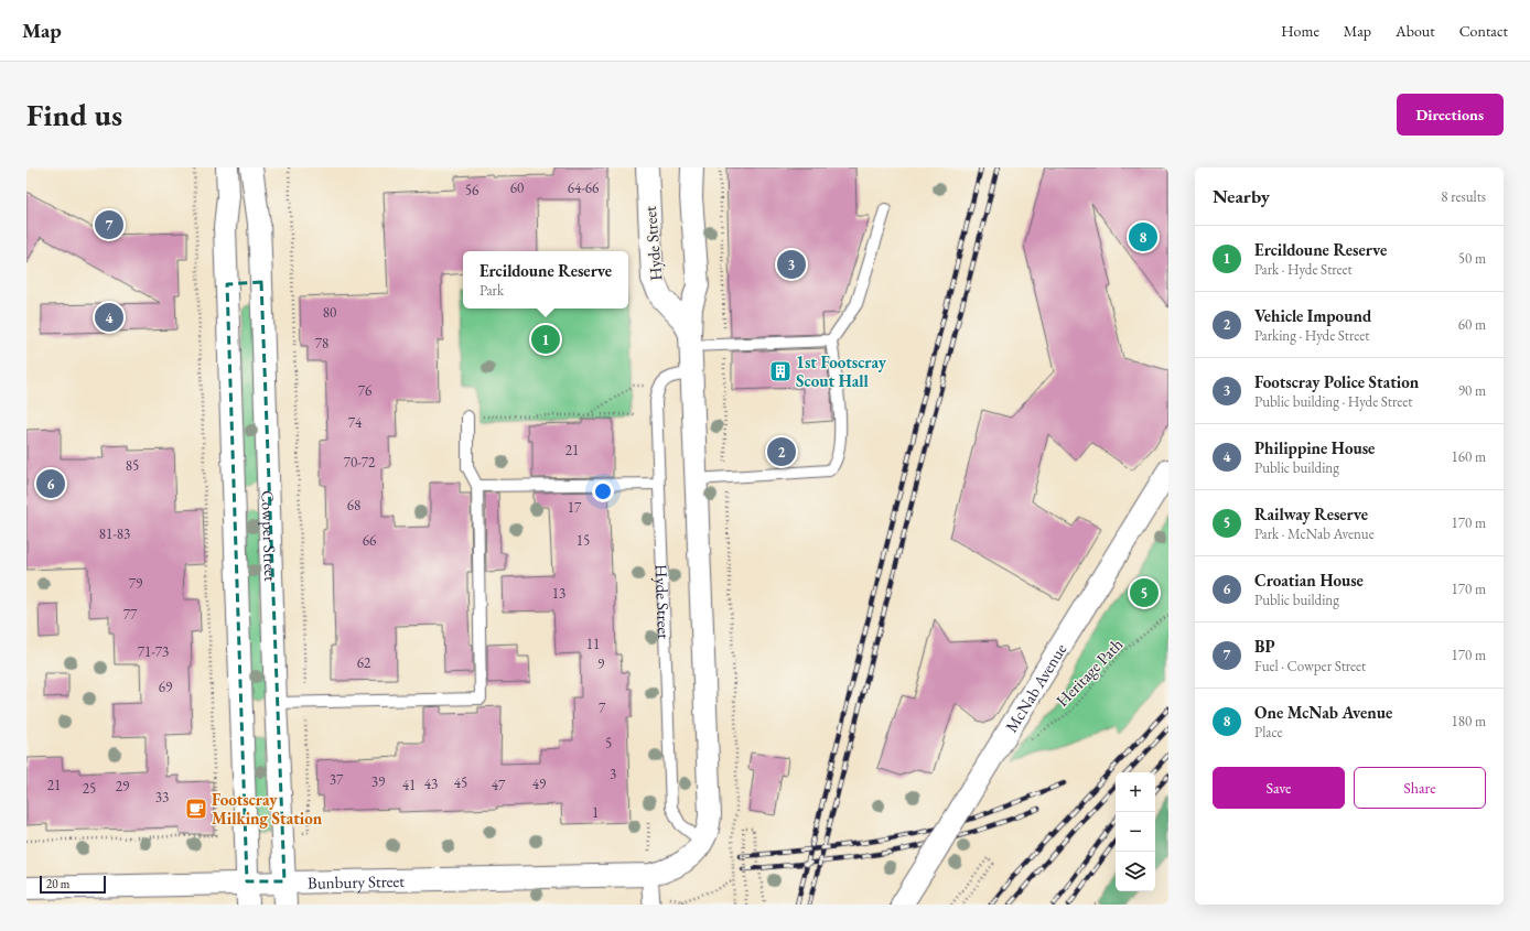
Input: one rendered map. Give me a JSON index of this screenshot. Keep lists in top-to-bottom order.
{
  "streets": {
    "street": [
      "Hyde Street",
      "Cowper Street",
      "McNab Avenue",
      "Bunbury Street"
    ],
    "path": ["Heritage Path"]
  },
  "crossings": [
    ["Hyde Street", "Bunbury Street"],
    ["Cowper Street", "Bunbury Street"]
  ],
  "places": {
    "building": ["1st Footscray Scout Hall"],
    "cafe": ["Footscray Milking Station"]
  },
  "house_numbers": [
    "60",
    "64-66",
    "56",
    "80",
    "78",
    "76",
    "74",
    "21",
    "70-72",
    "85",
    "68",
    "17",
    "81-83",
    "66",
    "15",
    "79",
    "13",
    "77",
    "11",
    "71-73",
    "62",
    "9",
    "69",
    "7",
    "5",
    "3",
    "37",
    "39",
    "45",
    "43",
    "49",
    "21",
    "41",
    "47",
    "29",
    "25",
    "33",
    "1"
  ],
  "scale_bar": "20 m",
  "page": {
    "header": "Map",
    "nav": [
      "Home",
      "Map",
      "About",
      "Contact"
    ],
    "buttons": [
      "Directions",
      ["Save", "Share"]
    ],
    "title": "Find us",
    "heading": ["Nearby", "8 results"],
    "pins": [
      "7",
      "8",
      "3",
      "4",
      "1",
      "2",
      "6",
      "5"
    ],
    "list": [
      {
        "mark": "1",
        "name": "Ercildoune Reserve",
        "note": "Park · Hyde Street",
        "value": "50 m"
      },
      {
        "mark": "2",
        "name": "Vehicle Impound",
        "note": "Parking · Hyde Street",
        "value": "60 m"
      },
      {
        "mark": "3",
        "name": "Footscray Police Station",
        "note": "Public building · Hyde Street",
        "value": "90 m"
      },
      {
        "mark": "4",
        "name": "Philippine House",
        "note": "Public building",
        "value": "160 m"
      },
      {
        "mark": "5",
        "name": "Railway Reserve",
        "note": "Park · McNab Avenue",
        "value": "170 m"
      },
      {
        "mark": "6",
        "name": "Croatian House",
        "note": "Public building",
        "value": "170 m"
      },
      {
        "mark": "7",
        "name": "BP",
        "note": "Fuel · Cowper Street",
        "value": "170 m"
      },
      {
        "mark": "8",
        "name": "One McNab Avenue",
        "note": "Place",
        "value": "180 m"
      }
    ],
    "popup": ["Ercildoune Reserve", "Park"],
    "map_buttons": ["+", "−"],
    "scale": "20 m"
  }
}
